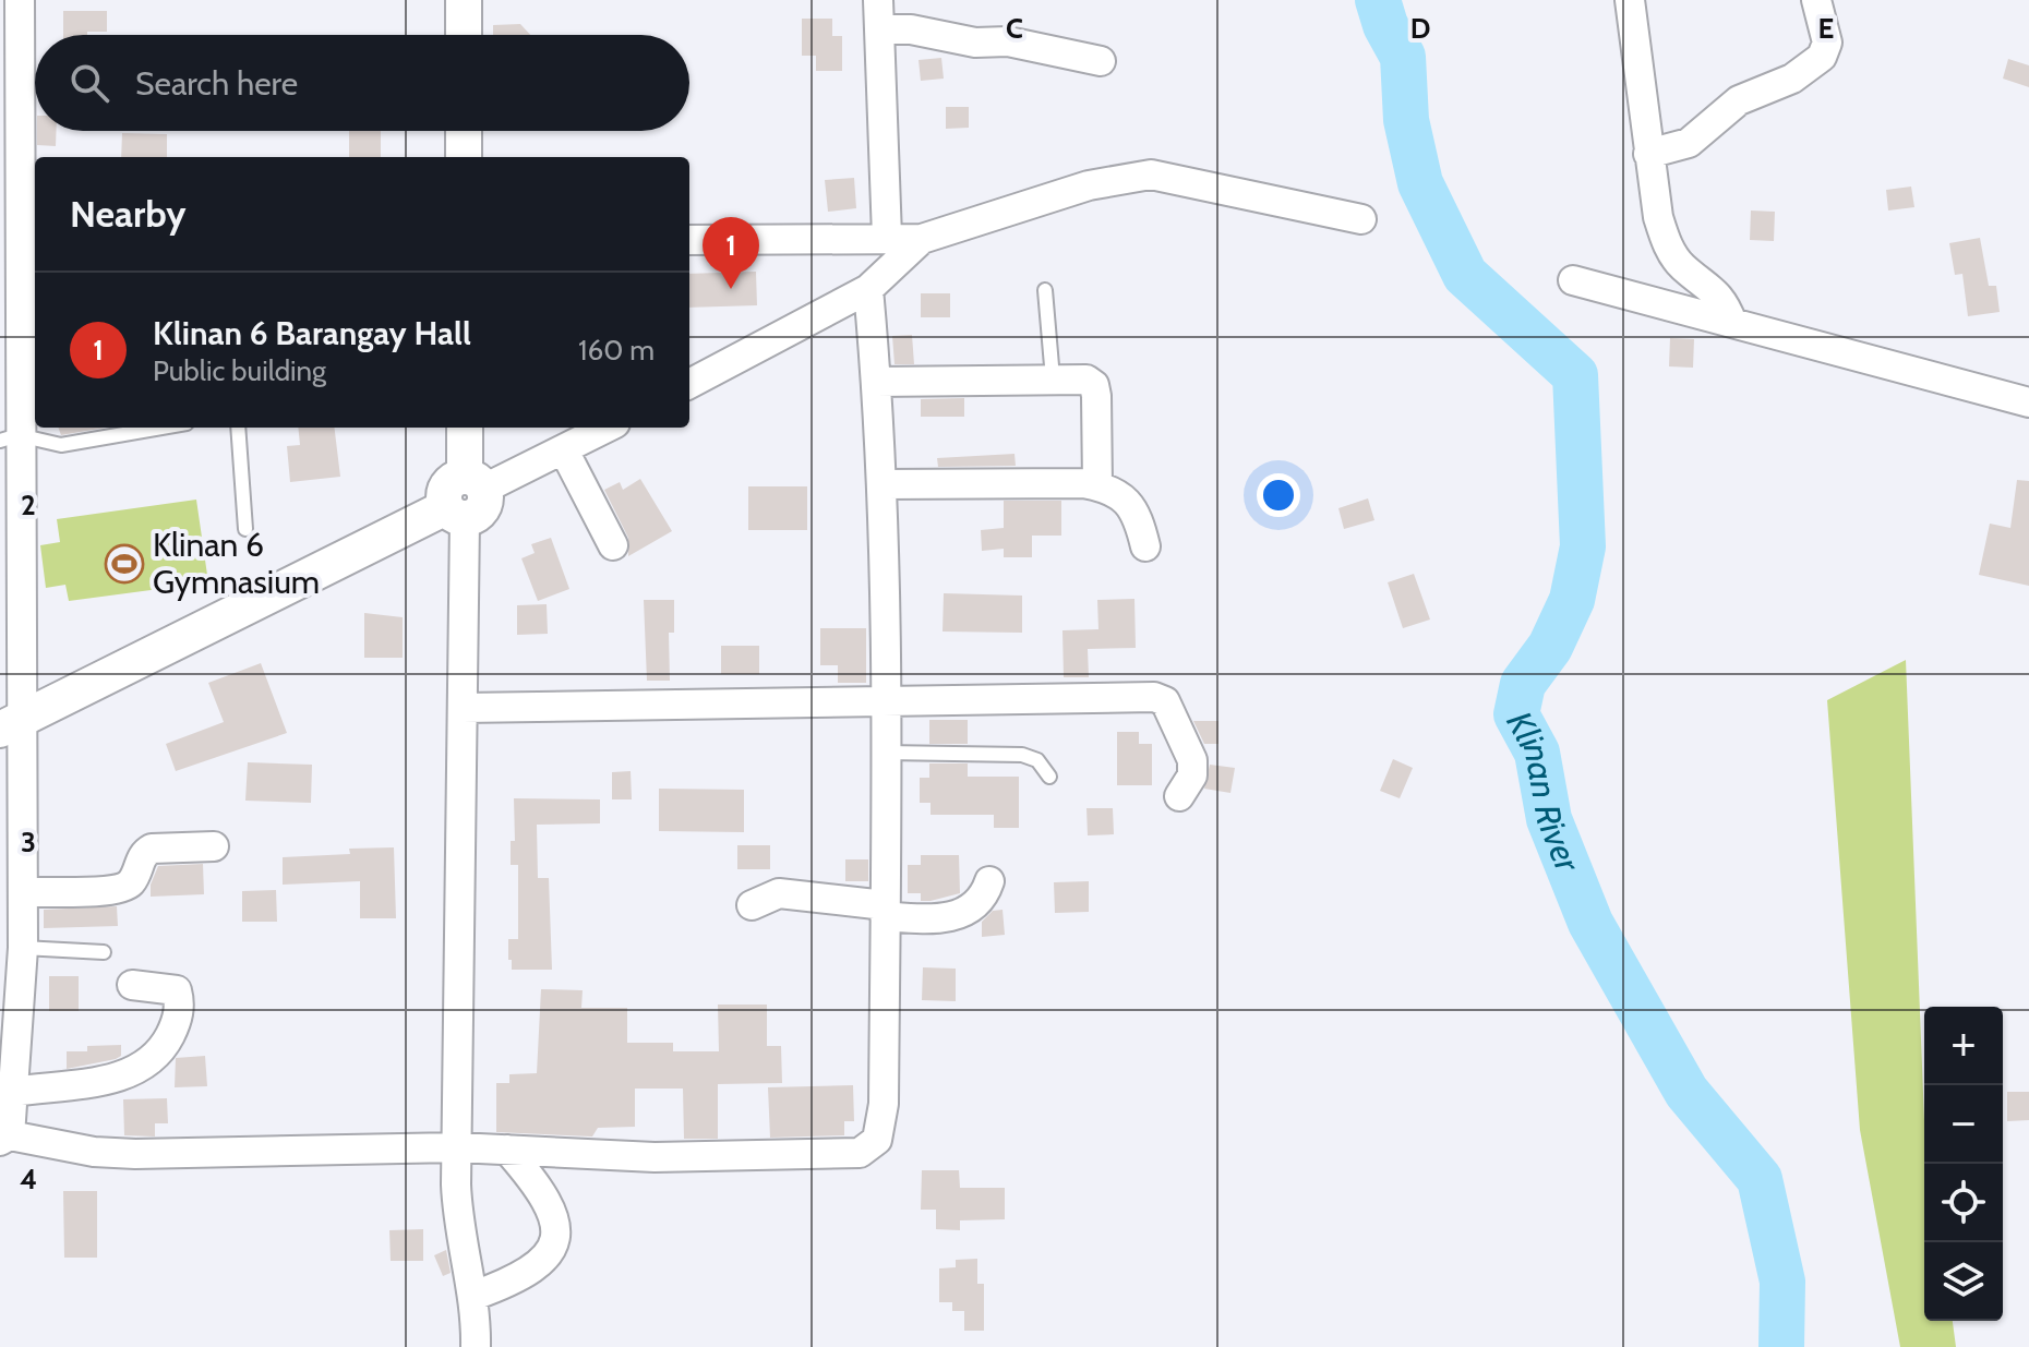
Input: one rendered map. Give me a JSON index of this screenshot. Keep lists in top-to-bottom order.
{
  "water": ["Klinan River"],
  "places": {
    "sports": ["Klinan 6 Gymnasium"]
  },
  "page": {
    "search": "Search here",
    "heading": "Nearby",
    "pins": "1",
    "list": [
      {
        "mark": "1",
        "name": "Klinan 6 Barangay Hall",
        "note": "Public building",
        "value": "160 m"
      }
    ],
    "map_buttons": ["+", "−"]
  },
  "grid": {
    "columns": ["C", "D", "E"],
    "rows": ["2", "3", "4"]
  }
}
